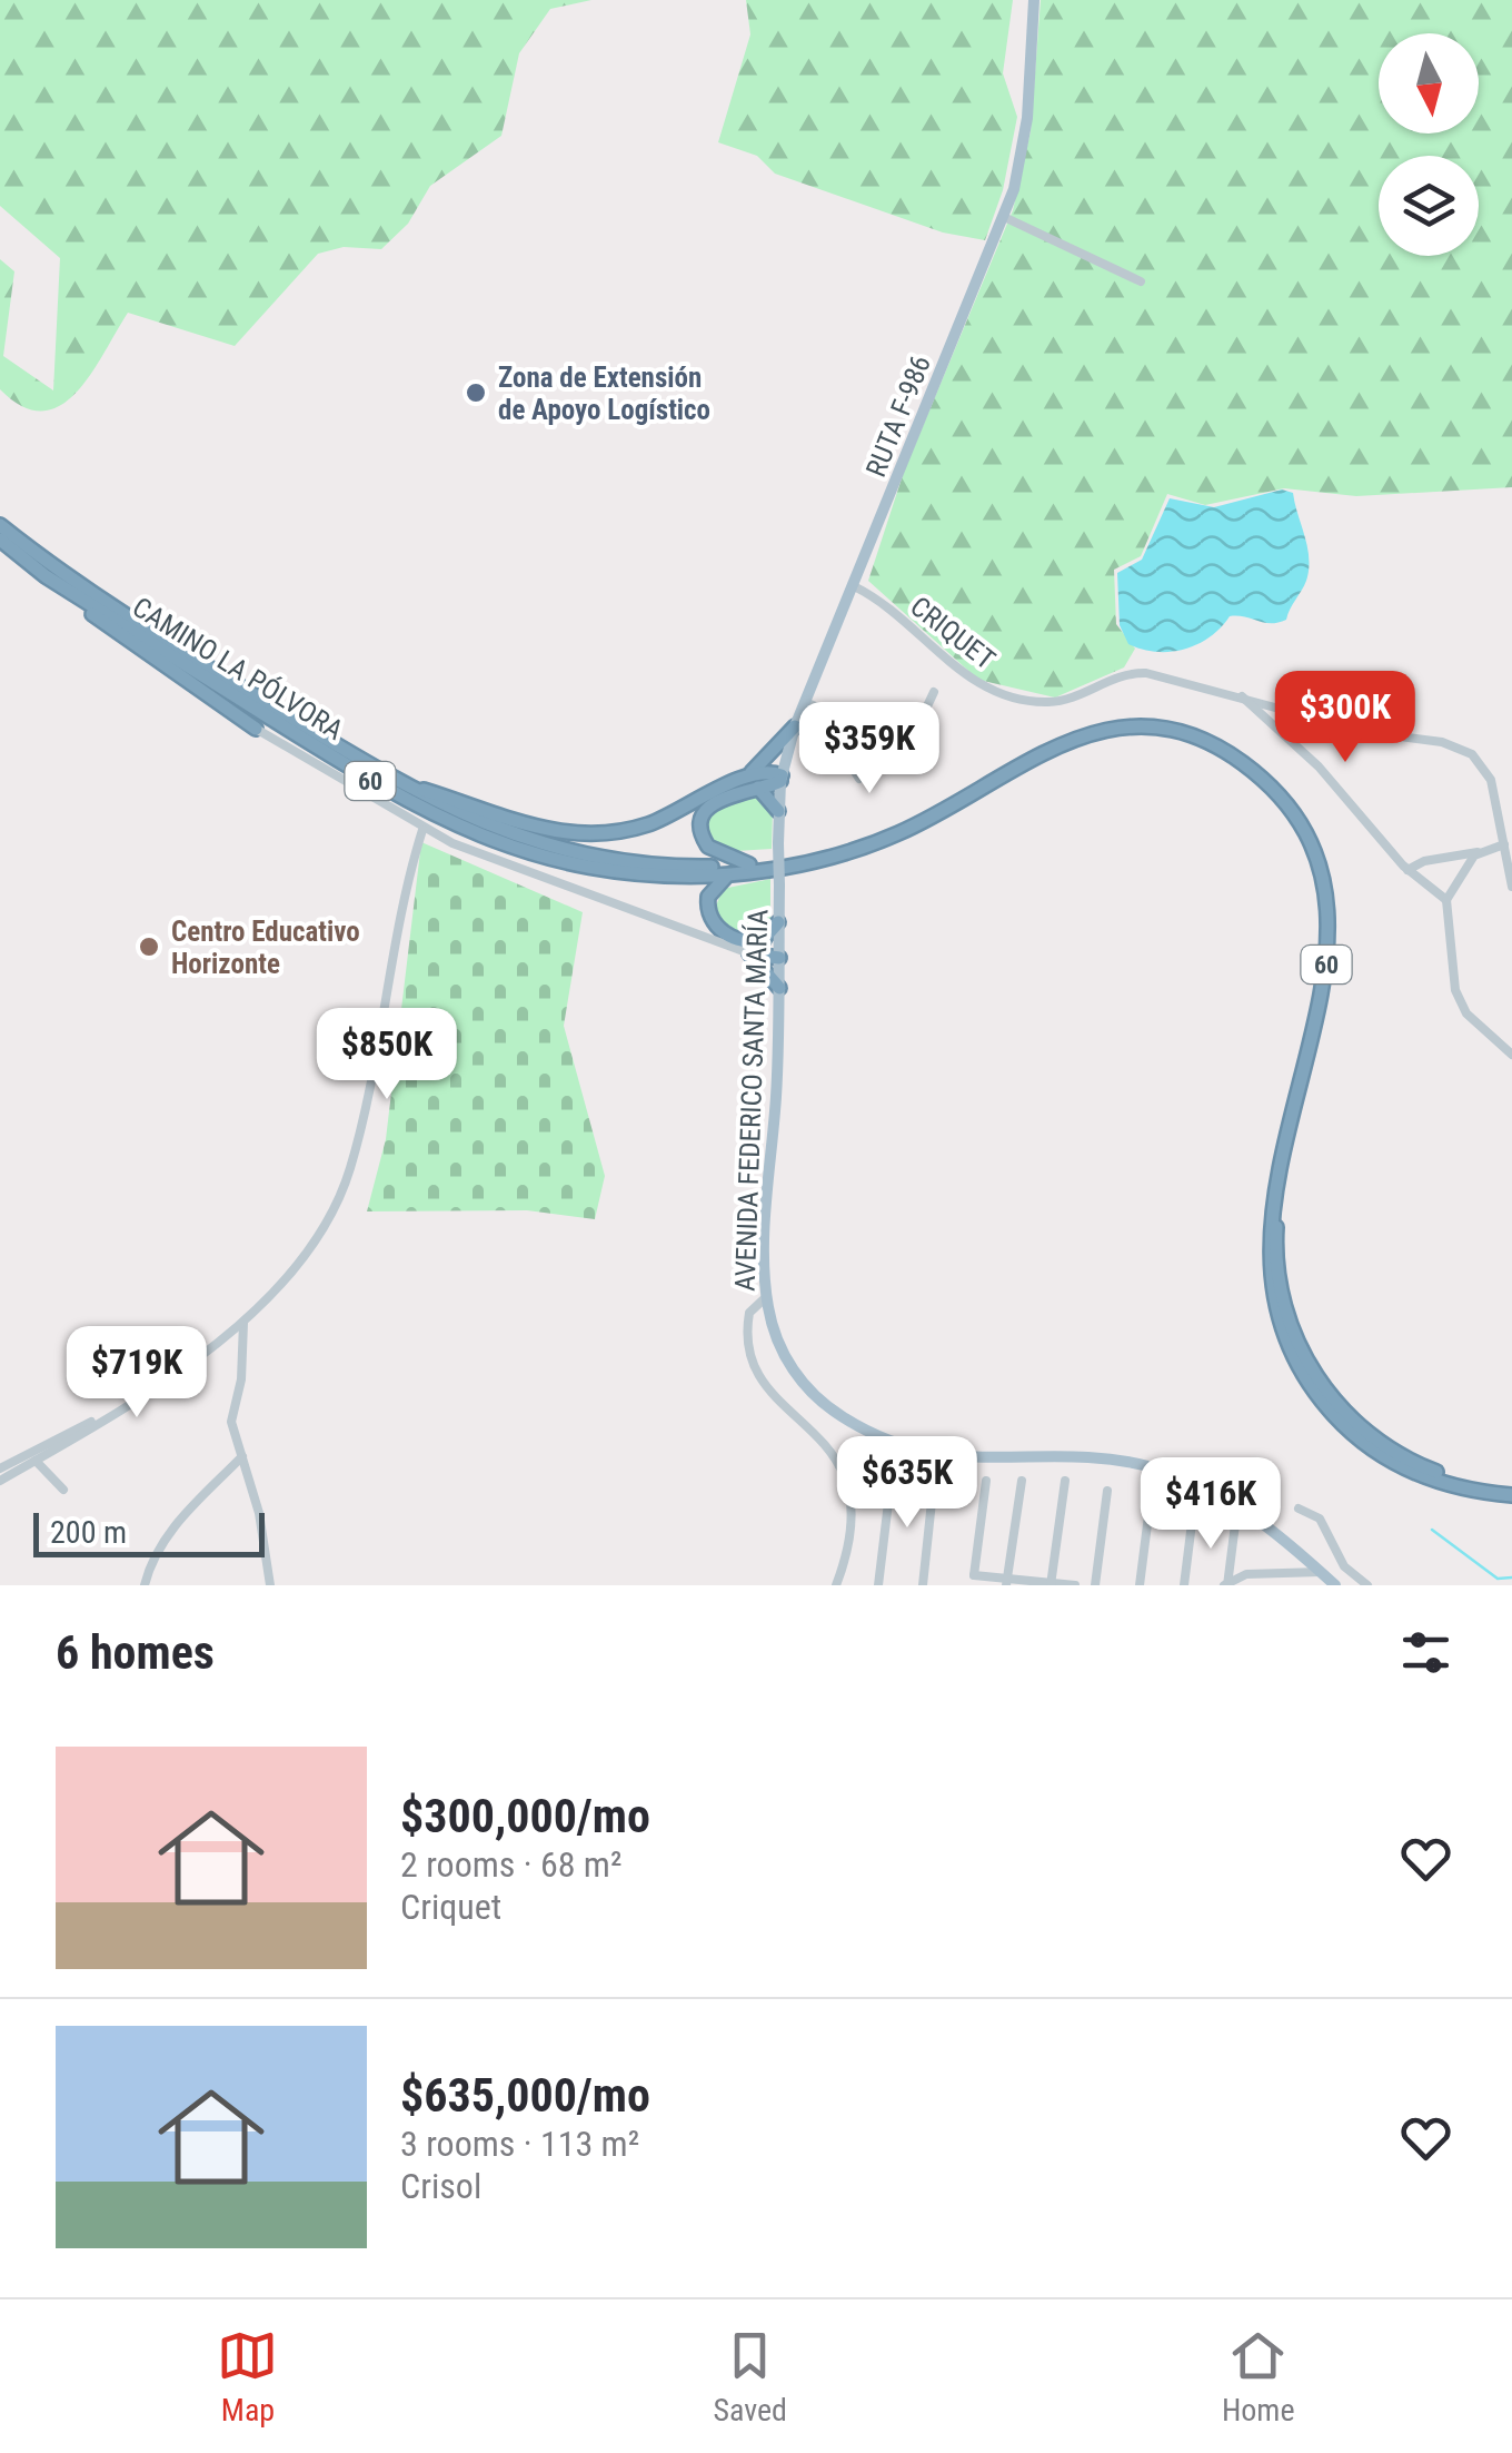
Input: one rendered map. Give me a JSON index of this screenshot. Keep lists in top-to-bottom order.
{
  "streets": {
    "highway": ["CAMINO LA PÓLVORA", "60"],
    "main road": ["RUTA F-986", "AVENIDA FEDERICO SANTA MARÍA"],
    "street": ["CRIQUET"]
  },
  "crossings": [
    ["RUTA F-986", "CRIQUET"],
    ["RUTA F-986", "AVENIDA FEDERICO SANTA MARÍA"]
  ],
  "places": ["Zona de Extensión de Apoyo Logístico", "Centro Educativo Horizonte"],
  "scale_bar": "200 m",
  "north": "bottom",
  "page": {
    "price": [
      "$300K",
      "$359K",
      "$850K",
      "$719K",
      "$635K",
      "$416K"
    ],
    "scale": "200 m",
    "heading": "6 homes",
    "list": [
      {
        "name": "$300,000/mo",
        "note": "2 rooms · 68 m² · Criquet"
      },
      {
        "name": "$635,000/mo",
        "note": "3 rooms · 113 m² · Crisol"
      }
    ],
    "tabs": ["Map", "Saved", "Home"]
  }
}
